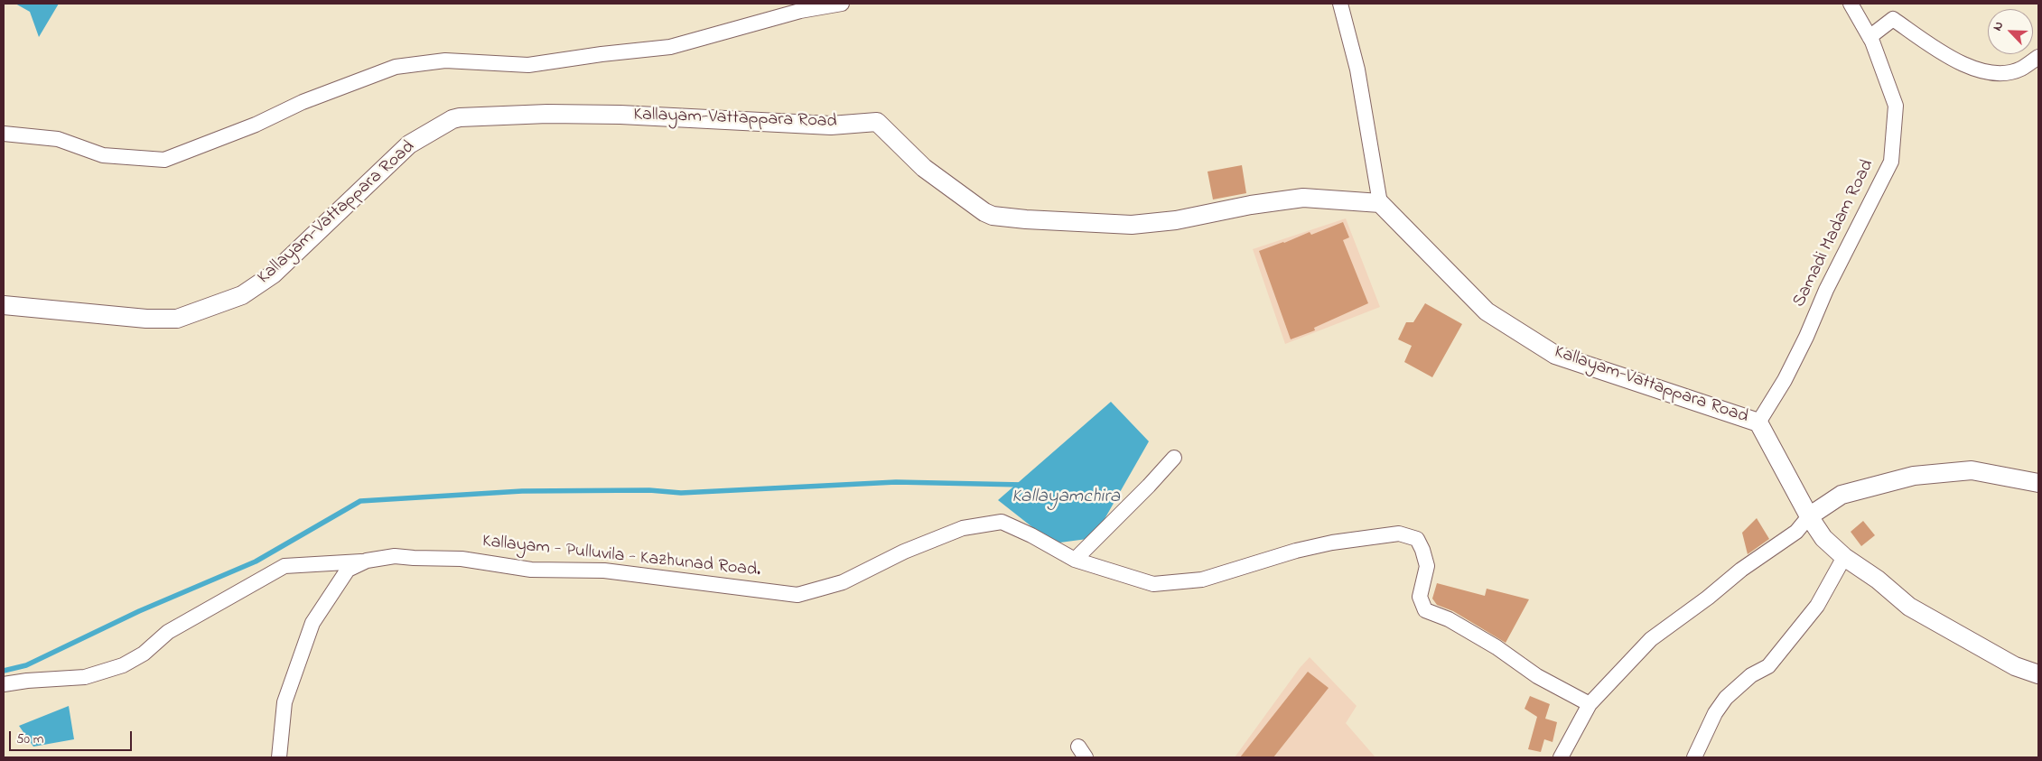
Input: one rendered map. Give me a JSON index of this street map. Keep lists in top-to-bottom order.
{
  "streets": {
    "street": ["Kallayam-Vattappara Road", "Samadi Madam Road", "Kallayam - Pulluvila - Kazhunad Road."]
  },
  "crossings": [
    ["Kallayam-Vattappara Road", "Samadi Madam Road"]
  ],
  "water": ["Kallayamchira"],
  "scale_bar": "50 m",
  "north": "top left"
}
